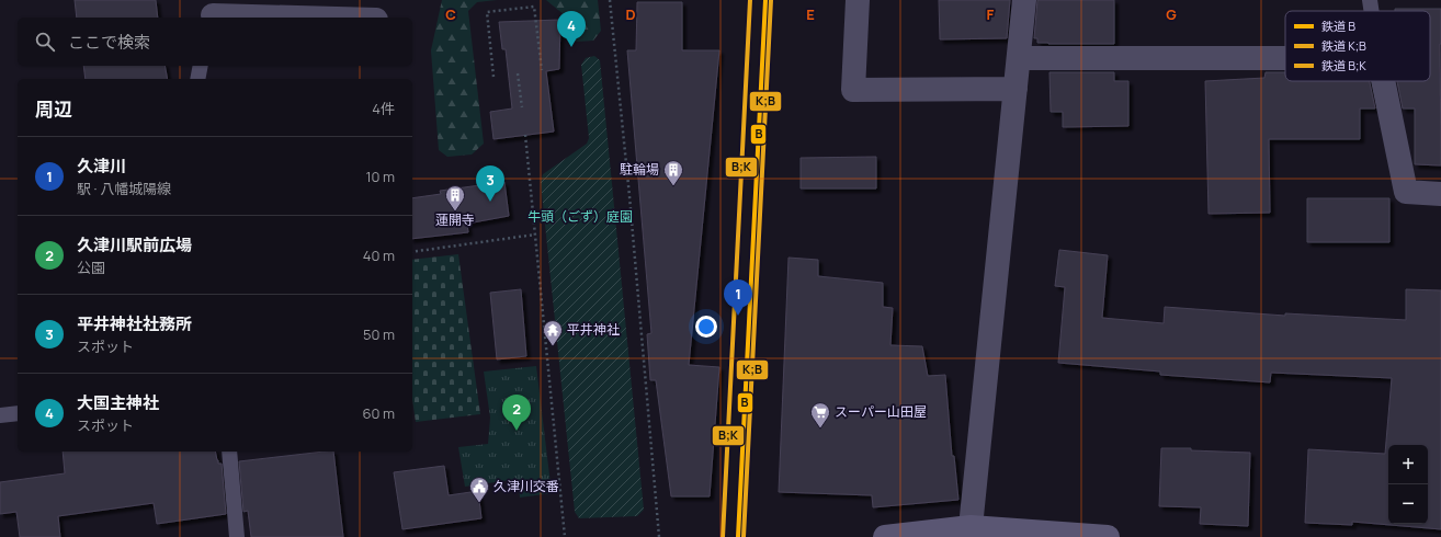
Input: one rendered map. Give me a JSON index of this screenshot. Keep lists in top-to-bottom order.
{
  "parks": ["牛頭（ごず）庭園"],
  "places": {
    "building": ["駐輪場", "蓮開寺"],
    "temple": ["平井神社"],
    "supermarket": ["スーパー山田屋"],
    "public building": ["久津川交番"]
  },
  "lines": ["rail line B", "rail line K;B", "rail line B;K"],
  "legend": ["鉄道 B", "鉄道 K;B", "鉄道 B;K"],
  "page": {
    "pins": [
      "4",
      "3",
      "1",
      "2"
    ],
    "search": "ここで検索",
    "heading": ["周辺", "4件"],
    "list": [
      {
        "mark": "1",
        "name": "久津川",
        "note": "駅 · 八幡城陽線",
        "value": "10 m"
      },
      {
        "mark": "2",
        "name": "久津川駅前広場",
        "note": "公園",
        "value": "40 m"
      },
      {
        "mark": "3",
        "name": "平井神社社務所",
        "note": "スポット",
        "value": "50 m"
      },
      {
        "mark": "4",
        "name": "大国主神社",
        "note": "スポット",
        "value": "60 m"
      }
    ],
    "map_buttons": ["+", "−"]
  },
  "grid": {
    "columns": [
      "C",
      "D",
      "E",
      "F",
      "G"
    ]
  }
}
